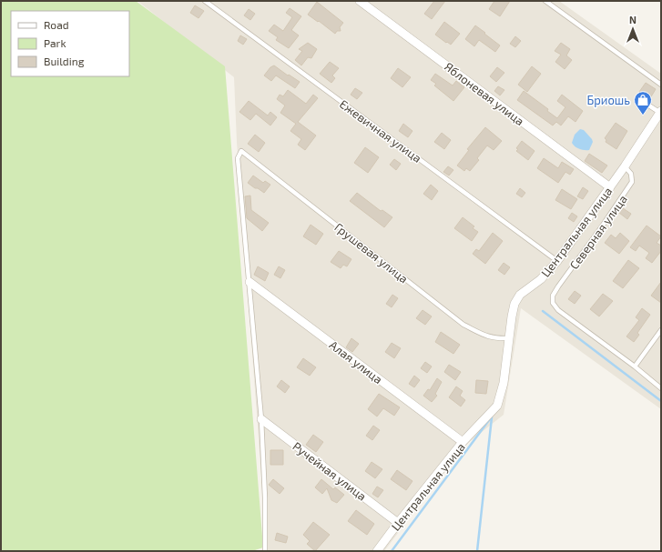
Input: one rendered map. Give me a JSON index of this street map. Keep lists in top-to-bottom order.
{
  "streets": {
    "street": [
      "Яблоневая улица",
      "Центральная улица",
      "Алая улица",
      "Ручейная улица"
    ],
    "lane": ["Ежевичная улица", "Северная улица", "Грушевая улица"]
  },
  "crossings": [
    ["Яблоневая улица", "Центральная улица"],
    ["Ежевичная улица", "Центральная улица"],
    ["Центральная улица", "Северная улица"],
    ["Центральная улица", "Грушевая улица"],
    ["Центральная улица", "Алая улица"],
    ["Центральная улица", "Ручейная улица"],
    ["Грушевая улица", "Алая улица"]
  ],
  "places": {
    "shop": ["Бриошь"]
  },
  "legend": ["Road", "Park", "Building"],
  "north": "top"
}
